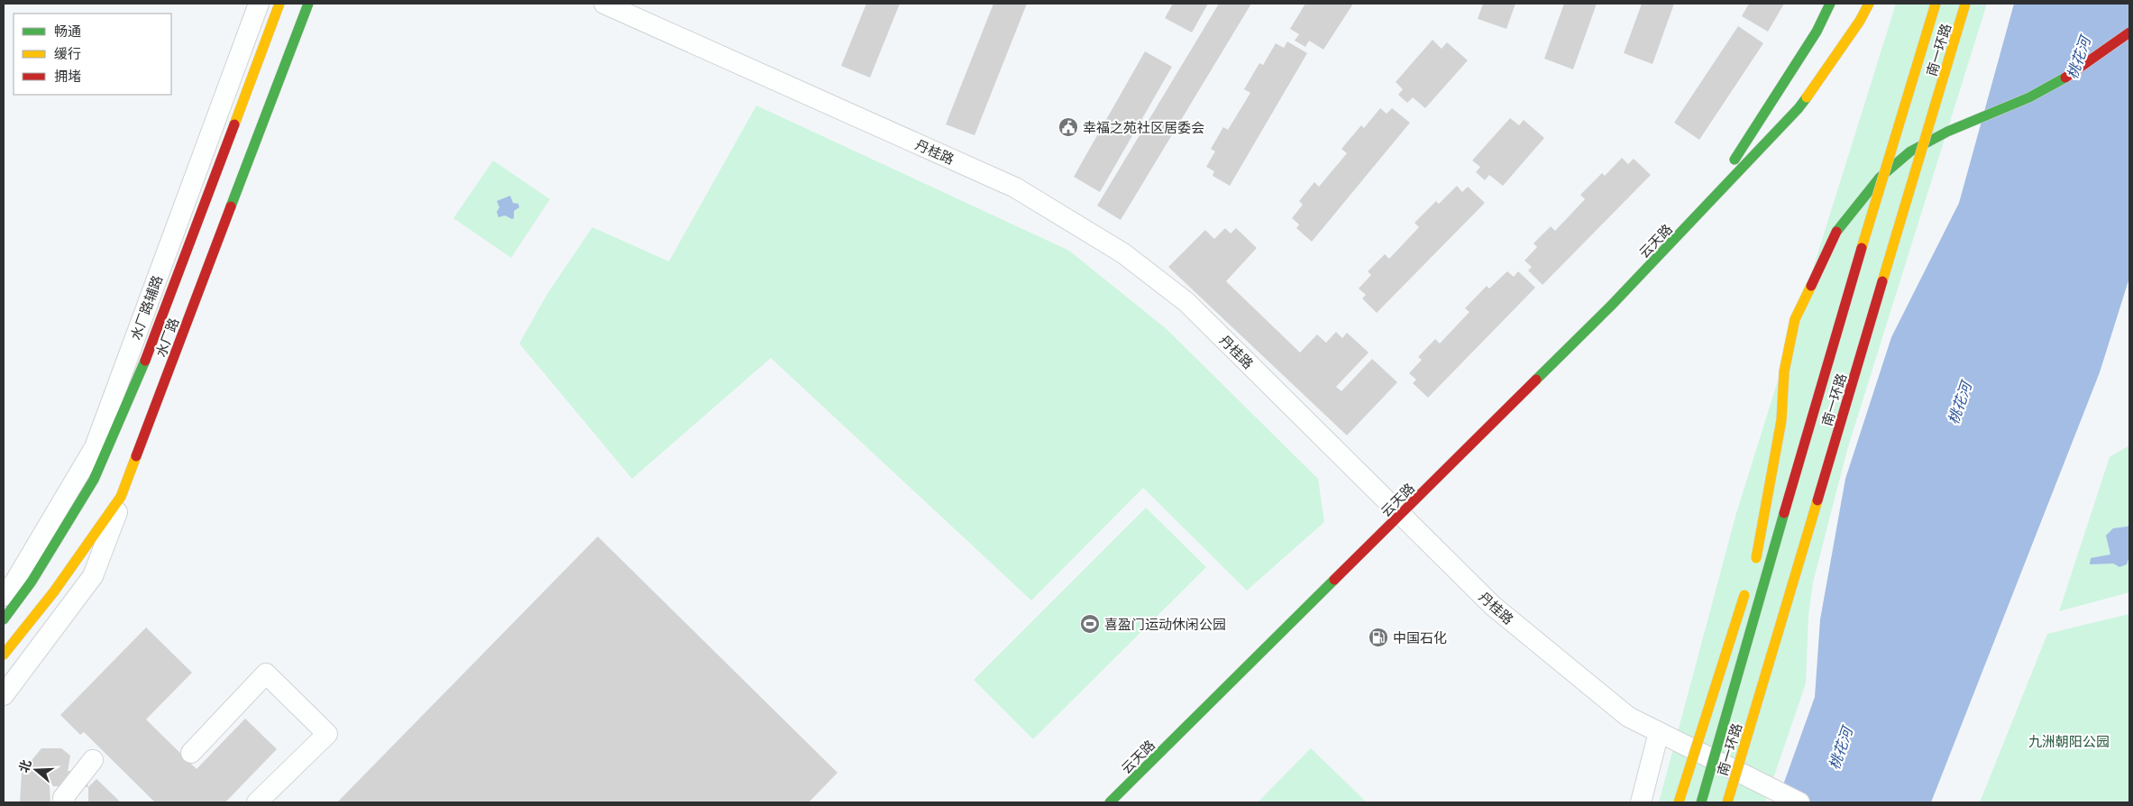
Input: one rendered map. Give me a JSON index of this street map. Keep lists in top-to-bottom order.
{
  "streets": {
    "main road": ["南一环路", "云天路", "水厂路"],
    "street": ["丹桂路", "水厂路辅路"]
  },
  "crossings": [
    ["丹桂路", "云天路"]
  ],
  "water": ["桃花河"],
  "parks": ["九洲朝阳公园"],
  "places": {
    "public building": ["幸福之苑社区居委会"],
    "sports": ["喜盈门运动休闲公园"],
    "fuel station": ["中国石化"]
  },
  "legend": ["畅通", "缓行", "拥堵"],
  "north": "left"
}
